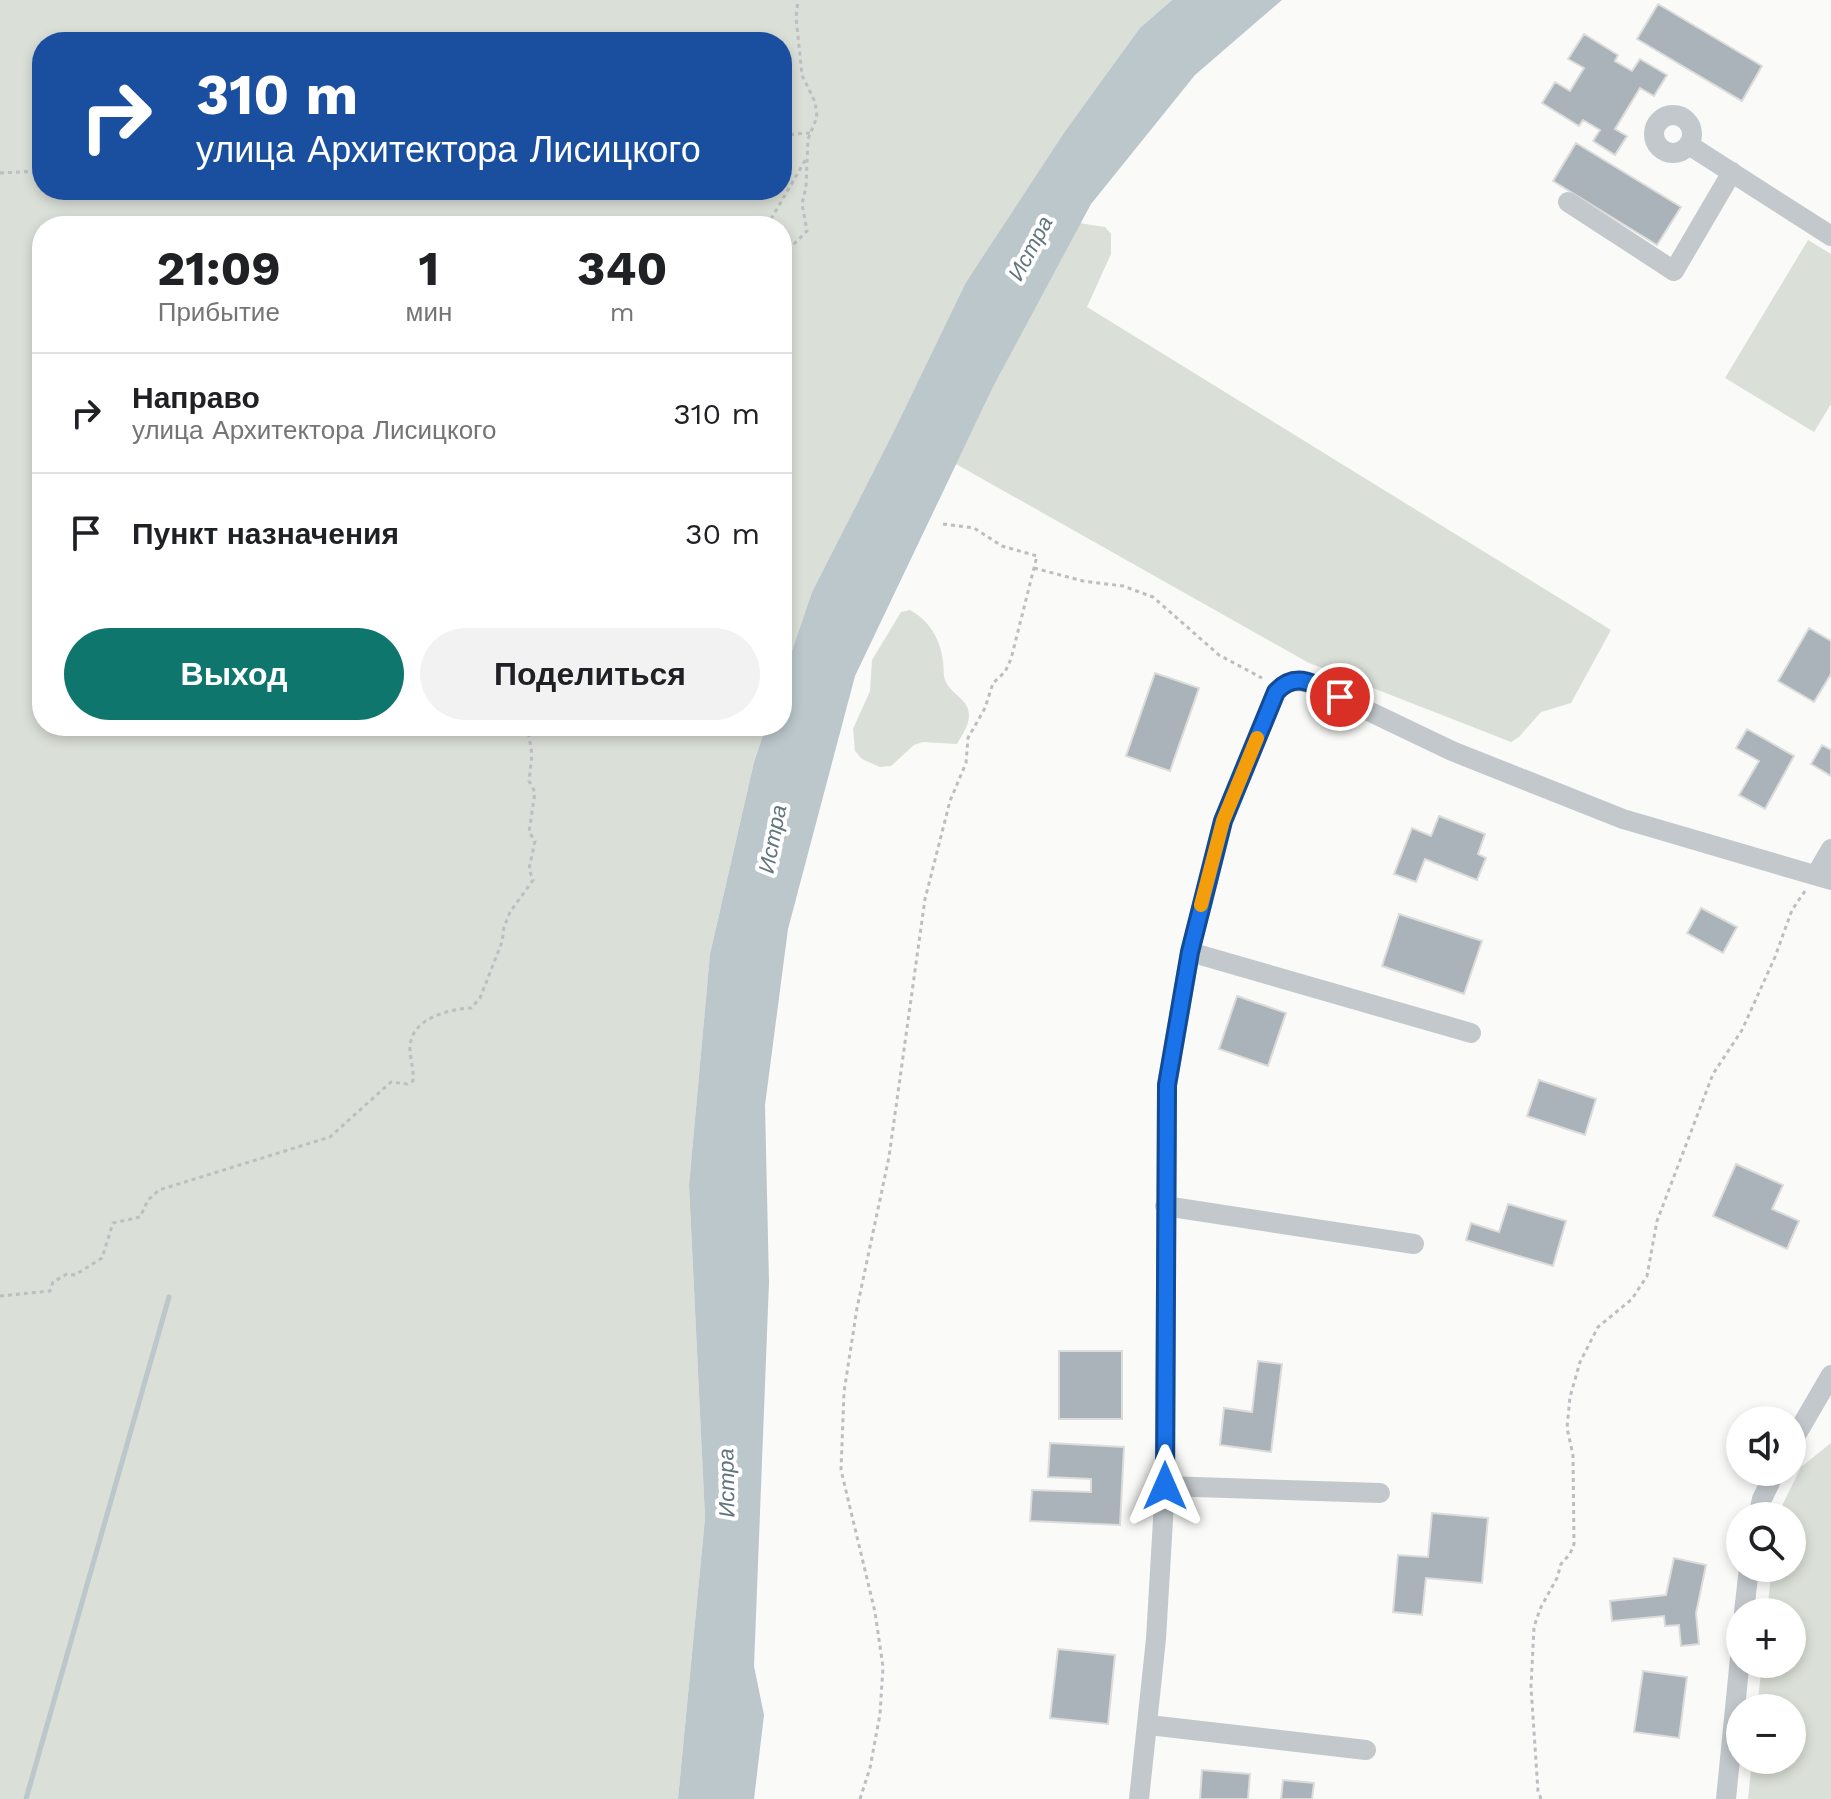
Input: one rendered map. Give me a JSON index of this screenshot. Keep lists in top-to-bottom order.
{
  "water": ["Истра"],
  "page": {
    "turn": ["310 m", "улица Архитектора Лисицкого"],
    "eta": [
      "21:09",
      "Прибытие",
      "1",
      "мин",
      "340",
      "m"
    ],
    "list": [
      {
        "name": "Направо",
        "note": "улица Архитектора Лисицкого",
        "value": "310 m"
      },
      {
        "name": "Пункт назначения",
        "value": "30 m"
      }
    ],
    "buttons": ["Выход", "Поделиться"],
    "map_buttons": ["+", "−"]
  }
}
